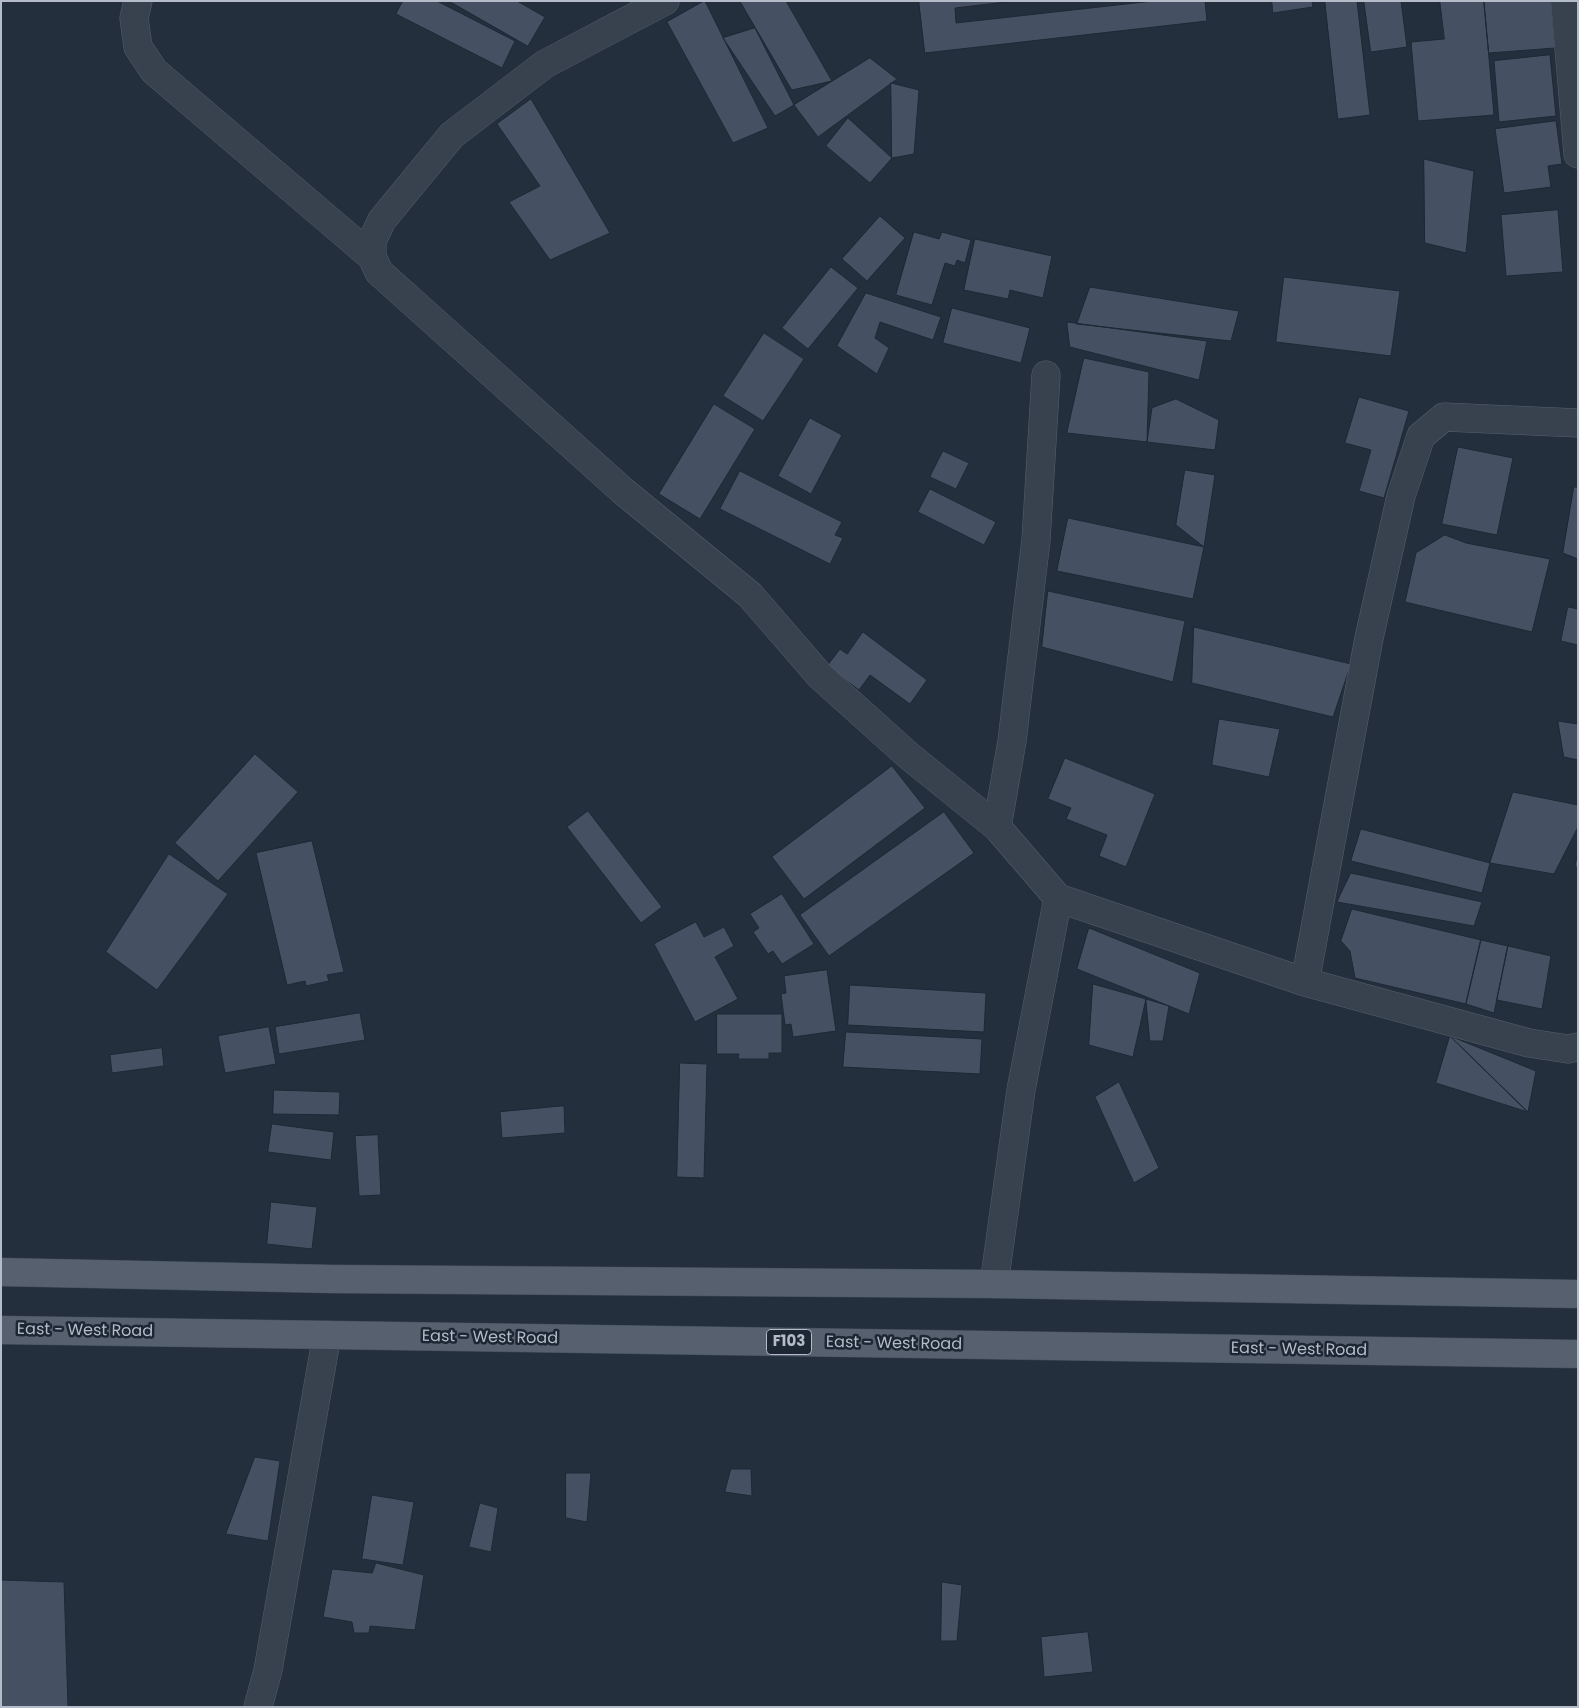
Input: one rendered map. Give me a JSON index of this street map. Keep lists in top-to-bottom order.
{
  "streets": {
    "main road": ["East - West Road", "F103"]
  }
}
